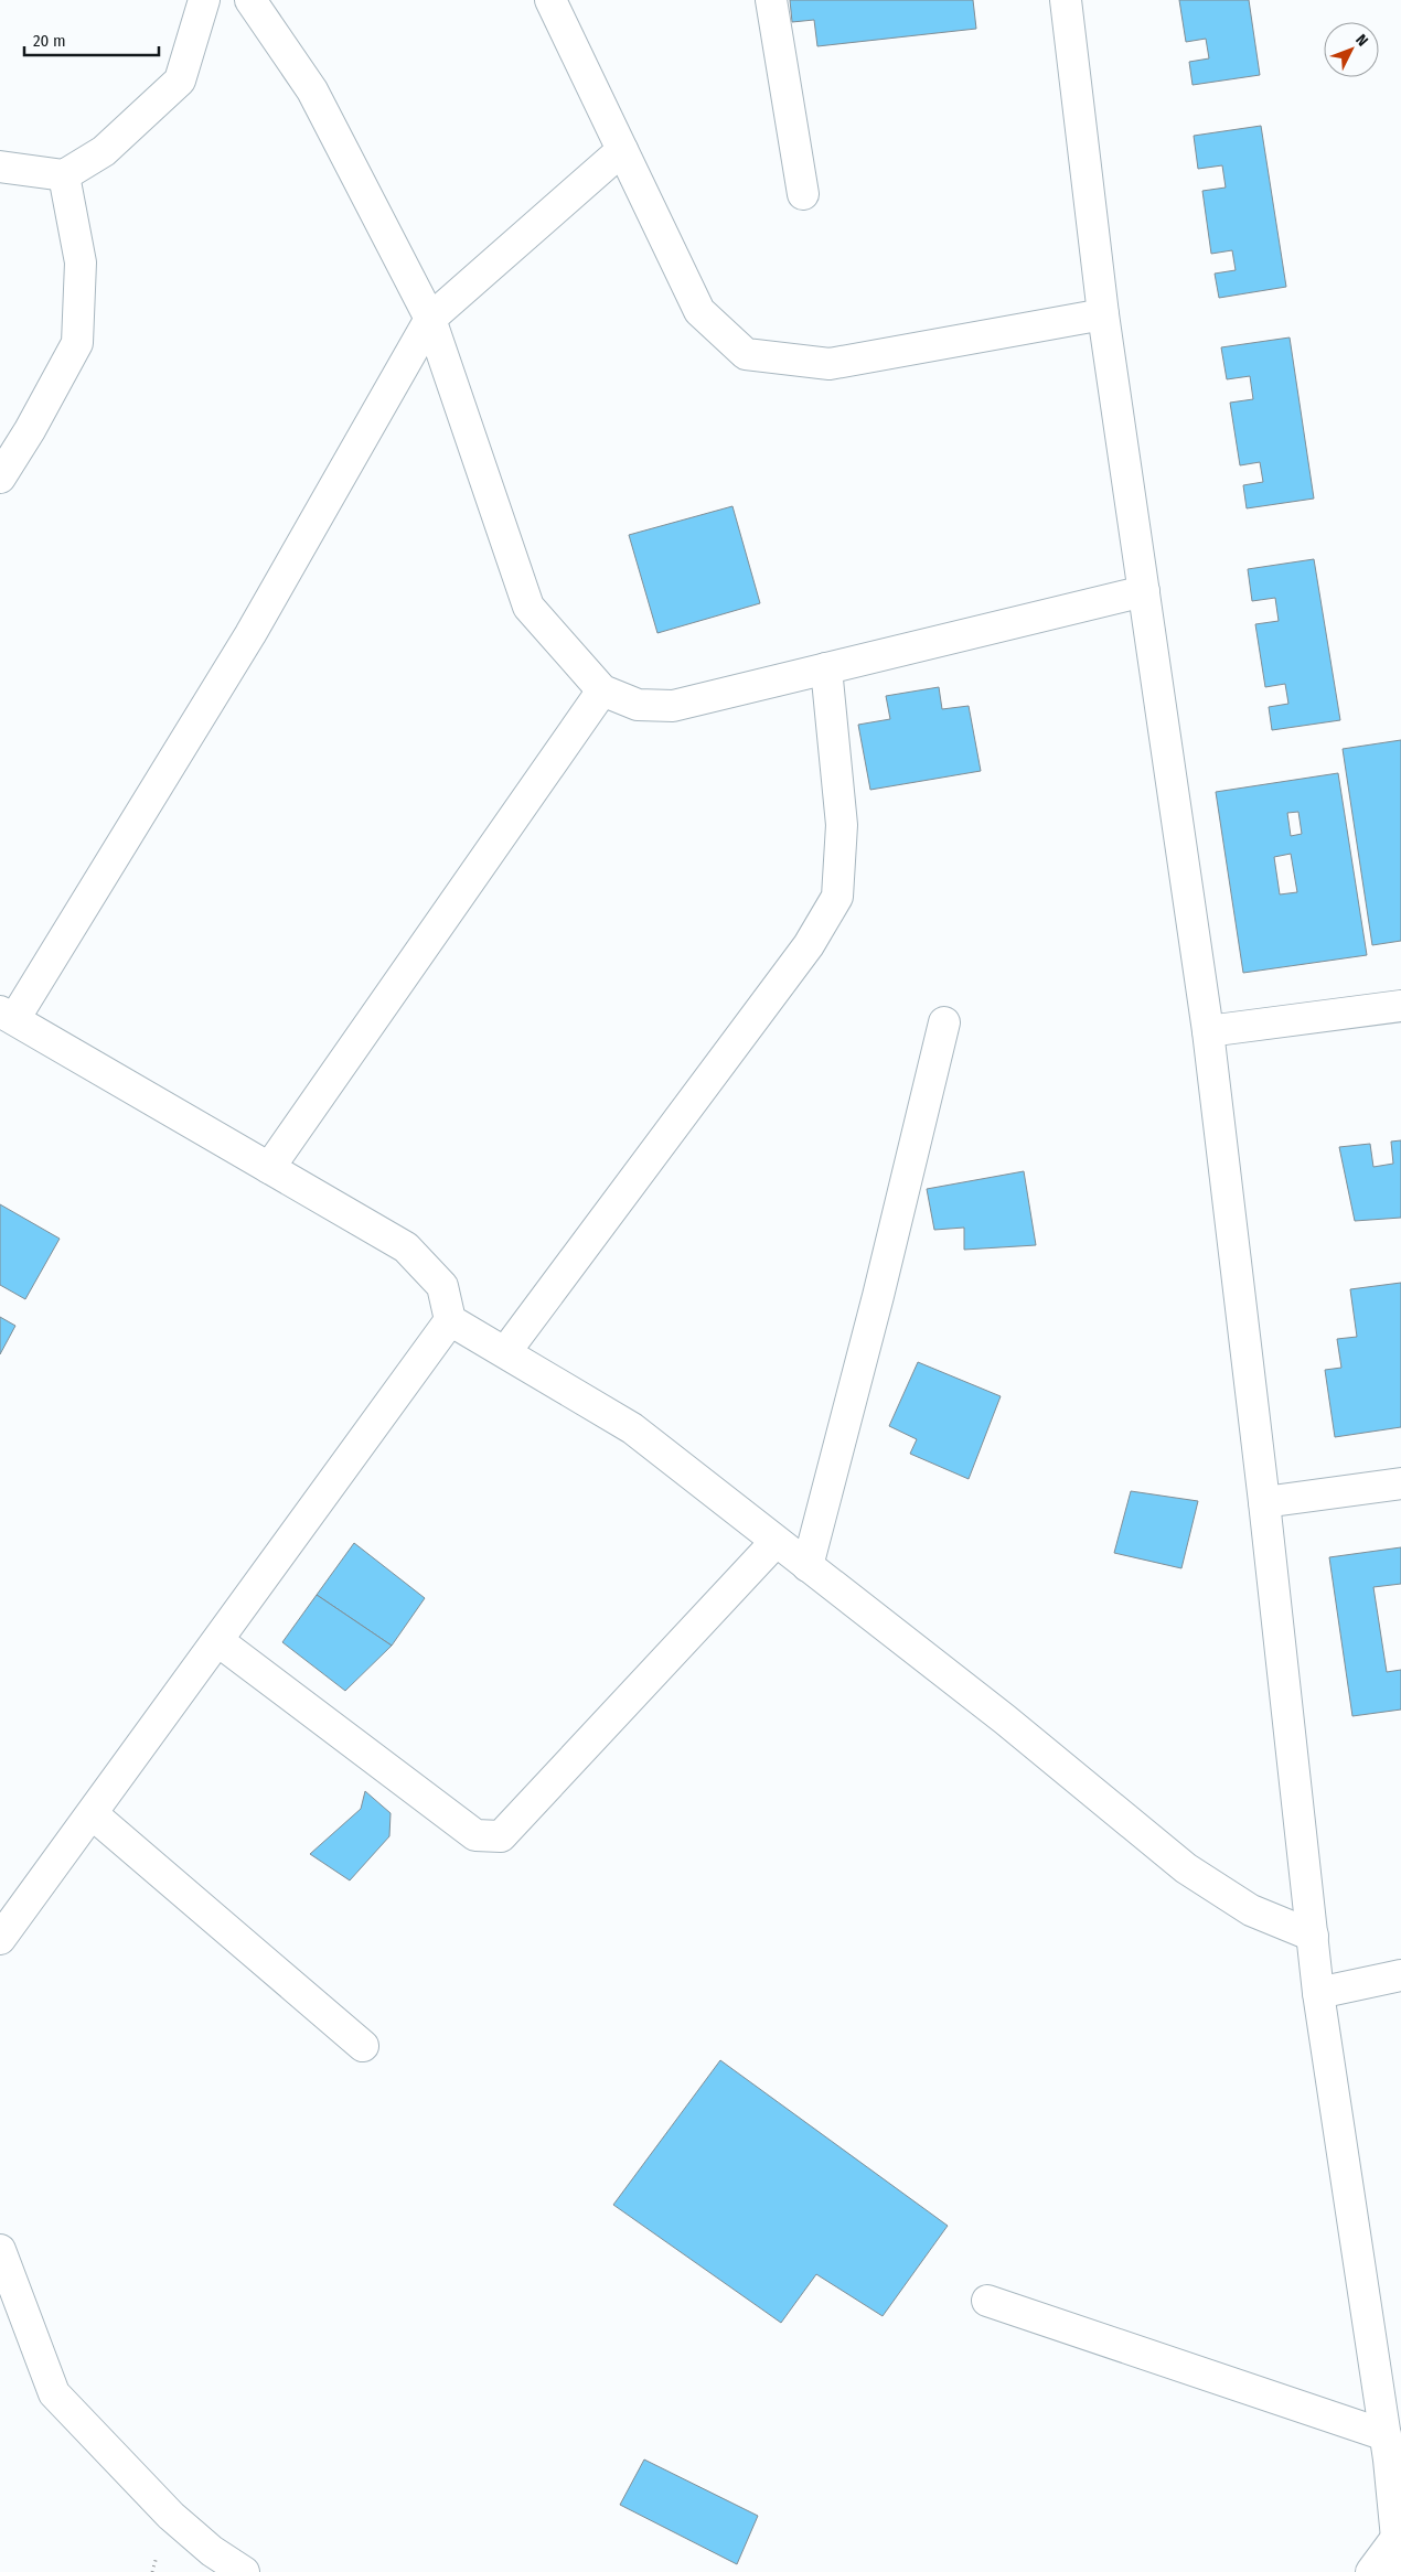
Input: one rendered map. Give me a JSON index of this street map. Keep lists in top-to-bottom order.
{
  "scale_bar": "20 m",
  "north": "top right"
}
